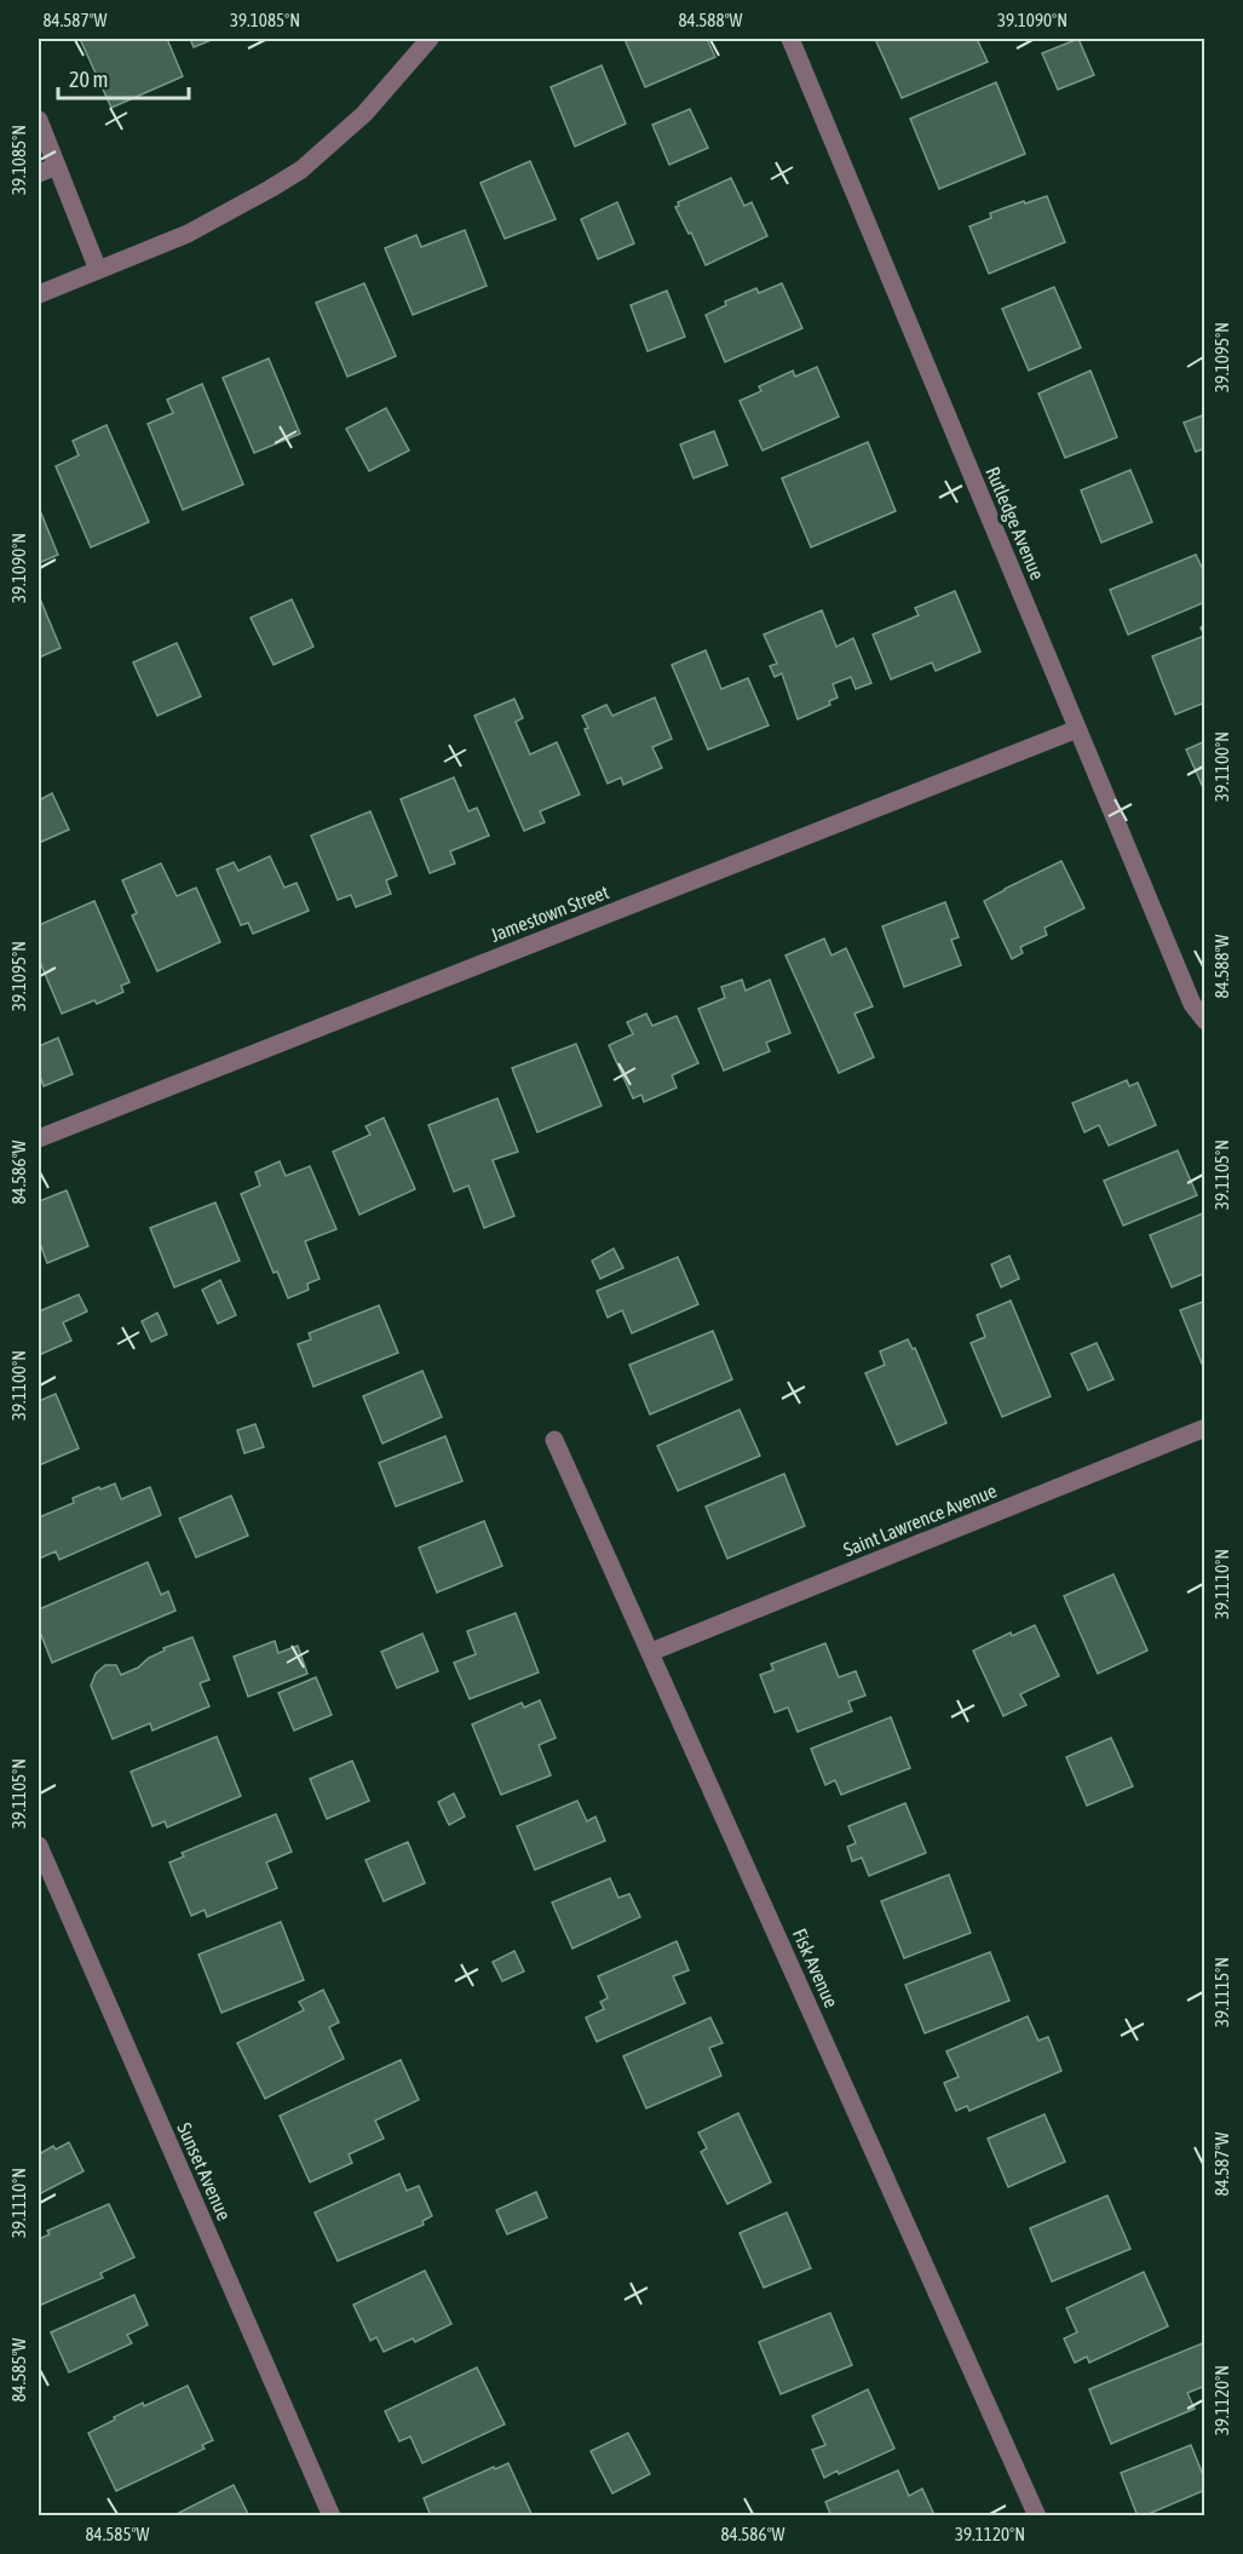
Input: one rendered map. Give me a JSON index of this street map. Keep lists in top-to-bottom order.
{
  "streets": {
    "street": [
      "Rutledge Avenue",
      "Jamestown Street",
      "Saint Lawrence Avenue",
      "Fisk Avenue",
      "Sunset Avenue"
    ]
  },
  "crossings": [
    ["Rutledge Avenue", "Jamestown Street"],
    ["Saint Lawrence Avenue", "Fisk Avenue"]
  ],
  "scale_bar": "20 m",
  "coordinates": [
    "84.587°W",
    "39.1085°N",
    "84.588°W",
    "39.1090°N",
    "39.1095°N",
    "39.1100°N",
    "84.586°W",
    "39.1105°N",
    "39.1110°N",
    "39.1115°N",
    "84.585°W",
    "39.1120°N"
  ]
}
